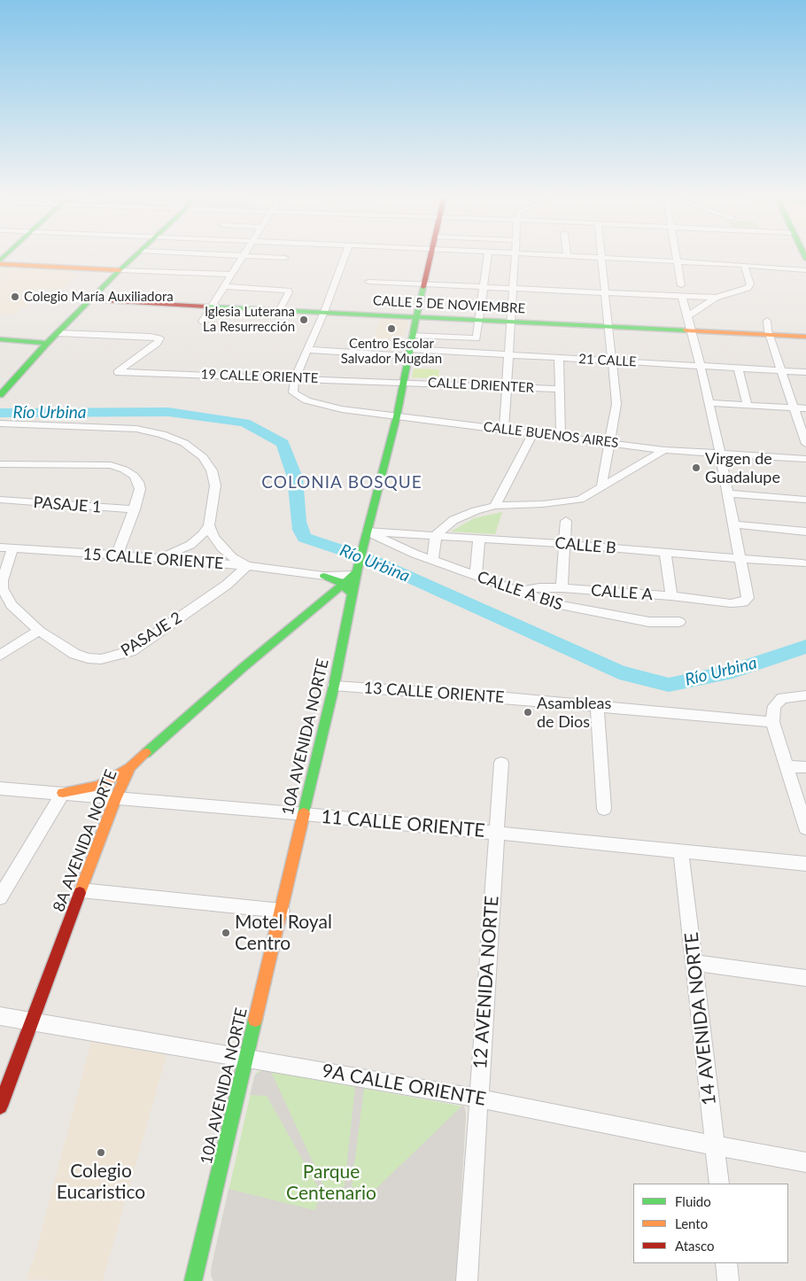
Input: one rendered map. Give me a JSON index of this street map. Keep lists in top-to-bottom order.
{
  "streets": {
    "street": [
      "CALLE 5 DE NOVIEMBRE",
      "21 CALLE",
      "19 CALLE ORIENTE",
      "CALLE DRIENTER",
      "CALLE BUENOS AIRES",
      "PASAJE 1",
      "CALLE B",
      "15 CALLE ORIENTE",
      "CALLE A BIS",
      "CALLE A",
      "PASAJE 2",
      "13 CALLE ORIENTE",
      "10A AVENIDA NORTE",
      "11 CALLE ORIENTE",
      "8A AVENIDA NORTE",
      "12 AVENIDA NORTE",
      "14 AVENIDA NORTE",
      "9A CALLE ORIENTE"
    ]
  },
  "crossings": [
    ["CALLE 5 DE NOVIEMBRE", "10A AVENIDA NORTE"],
    ["21 CALLE", "10A AVENIDA NORTE"],
    ["19 CALLE ORIENTE", "CALLE DRIENTER"],
    ["19 CALLE ORIENTE", "CALLE BUENOS AIRES"],
    ["19 CALLE ORIENTE", "10A AVENIDA NORTE"],
    ["CALLE DRIENTER", "10A AVENIDA NORTE"],
    ["CALLE BUENOS AIRES", "10A AVENIDA NORTE"],
    ["CALLE B", "CALLE A BIS"],
    ["CALLE B", "CALLE A"],
    ["CALLE B", "10A AVENIDA NORTE"],
    ["15 CALLE ORIENTE", "PASAJE 2"],
    ["15 CALLE ORIENTE", "10A AVENIDA NORTE"],
    ["15 CALLE ORIENTE", "8A AVENIDA NORTE"],
    ["CALLE A BIS", "CALLE A"],
    ["CALLE A BIS", "10A AVENIDA NORTE"],
    ["13 CALLE ORIENTE", "10A AVENIDA NORTE"],
    ["10A AVENIDA NORTE", "11 CALLE ORIENTE"],
    ["10A AVENIDA NORTE", "8A AVENIDA NORTE"],
    ["10A AVENIDA NORTE", "9A CALLE ORIENTE"],
    ["11 CALLE ORIENTE", "8A AVENIDA NORTE"],
    ["11 CALLE ORIENTE", "12 AVENIDA NORTE"],
    ["11 CALLE ORIENTE", "14 AVENIDA NORTE"],
    ["8A AVENIDA NORTE", "9A CALLE ORIENTE"],
    ["12 AVENIDA NORTE", "9A CALLE ORIENTE"],
    ["14 AVENIDA NORTE", "9A CALLE ORIENTE"]
  ],
  "districts": ["COLONIA BOSQUE"],
  "water": ["Río Urbina"],
  "parks": ["Parque Centenario"],
  "places": [
    "Colegio María Auxiliadora",
    "Iglesia Luterana La Resurrección",
    "Centro Escolar Salvador Mugdan",
    "Virgen de Guadalupe",
    "Asambleas de Dios",
    "Motel Royal Centro",
    "Colegio Eucaristico"
  ],
  "legend": ["Fluido", "Lento", "Atasco"]
}
